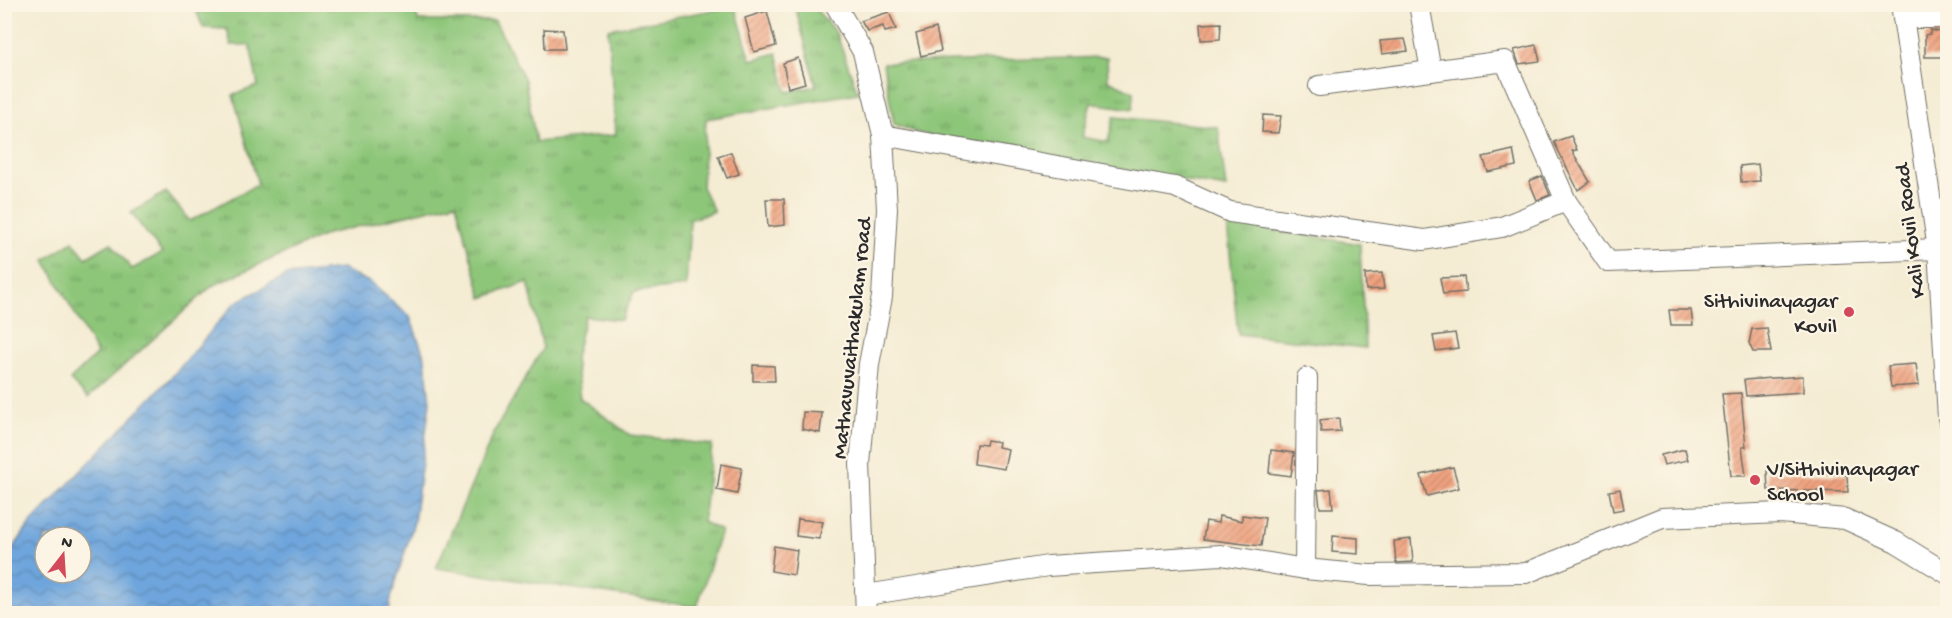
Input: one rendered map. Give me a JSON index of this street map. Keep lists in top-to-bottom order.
{
  "streets": {
    "street": ["Kali Kovil Road", "Mathavuvaithakulam road"]
  },
  "places": ["Sithivinayagar Kovil", "V/Sithivinayagar School"],
  "north": "top"
}
